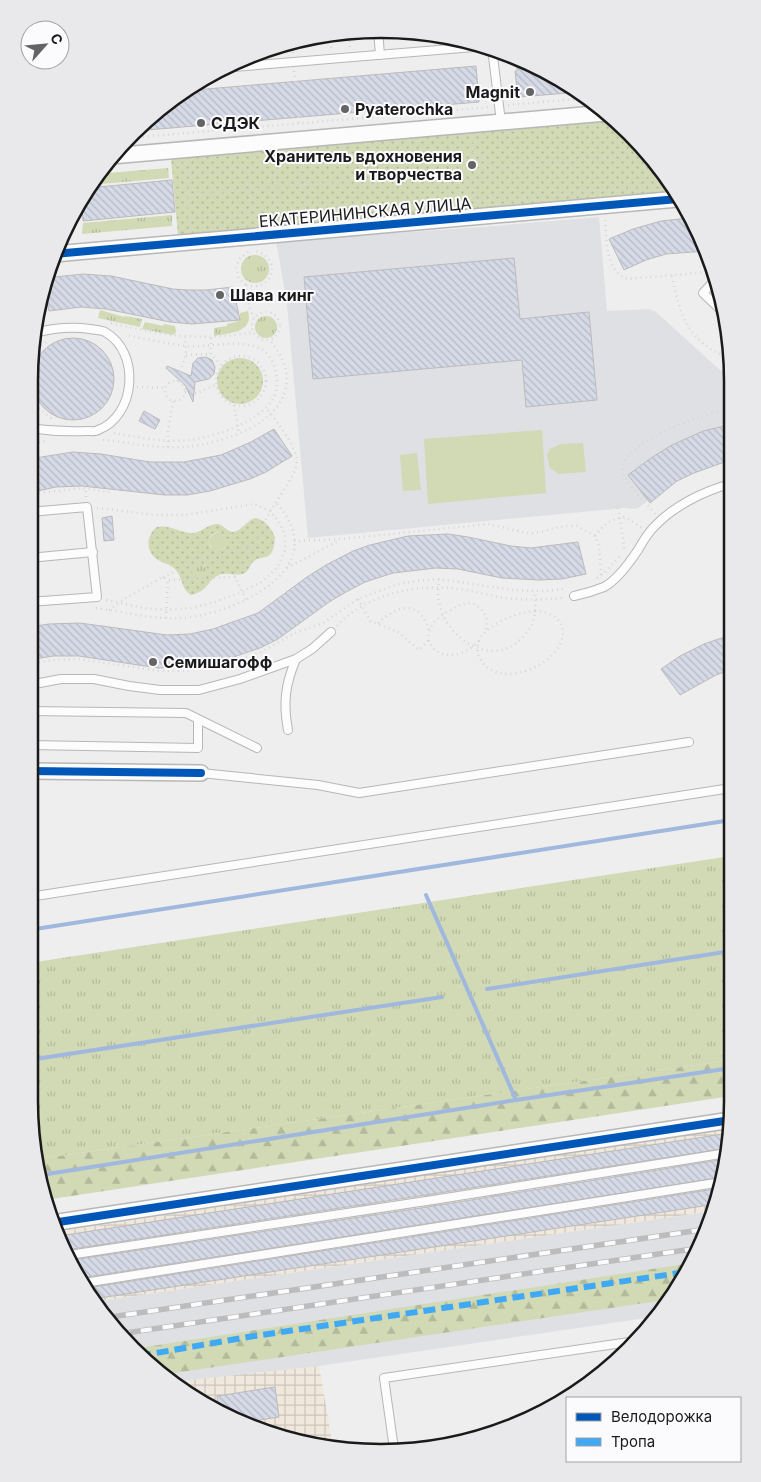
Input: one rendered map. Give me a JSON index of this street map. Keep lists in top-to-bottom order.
{
  "streets": {
    "street": ["ЕКАТЕРИНИНСКАЯ УЛИЦА"]
  },
  "places": [
    "Magnit",
    "Pyaterochka",
    "СДЭК",
    "Хранитель вдохновения и творчества",
    "Шава кинг",
    "Семишагофф"
  ],
  "legend": ["Велодорожка", "Тропа"],
  "north": "top right"
}
